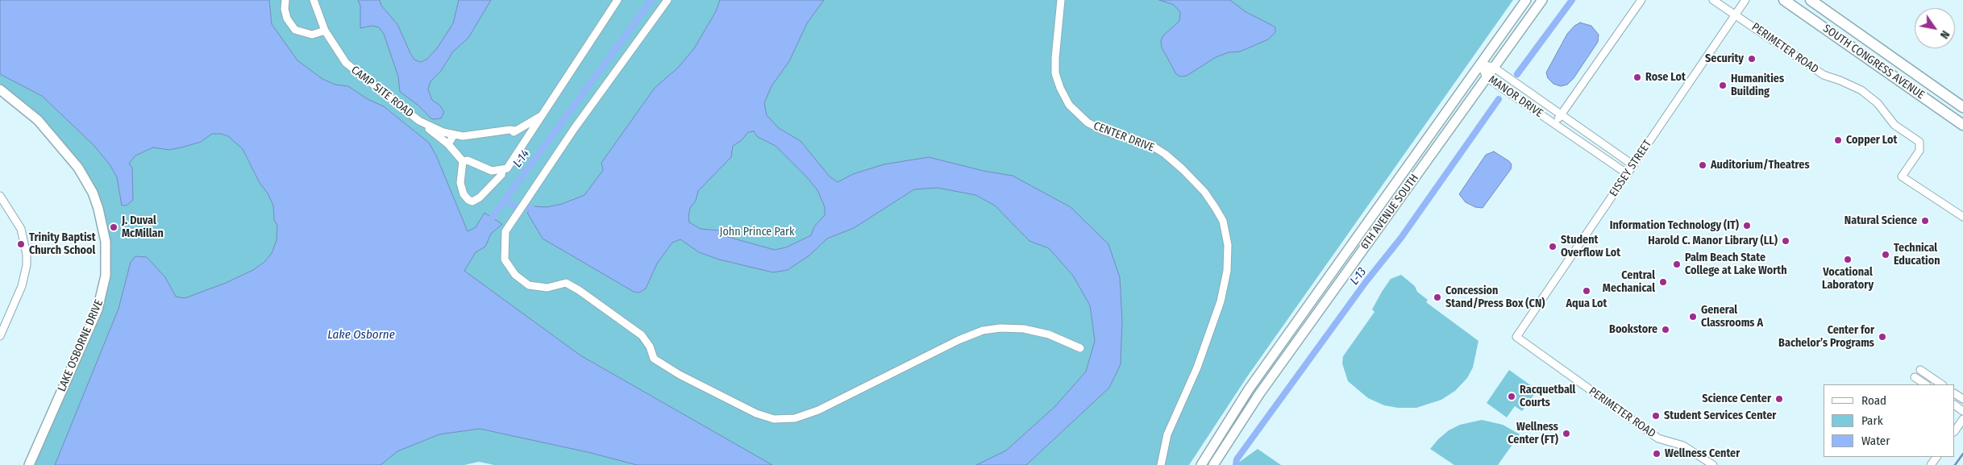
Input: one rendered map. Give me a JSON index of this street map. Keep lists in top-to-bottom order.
{
  "streets": {
    "main road": ["SOUTH CONGRESS AVENUE"],
    "street": [
      "PERIMETER ROAD",
      "CAMP SITE ROAD",
      "MANOR DRIVE",
      "CENTER DRIVE",
      "EISSEY STREET",
      "6TH AVENUE SOUTH",
      "LAKE OSBORNE DRIVE"
    ]
  },
  "crossings": [
    ["PERIMETER ROAD", "EISSEY STREET"],
    ["MANOR DRIVE", "EISSEY STREET"],
    ["MANOR DRIVE", "6TH AVENUE SOUTH"]
  ],
  "water": ["L-14", "L-13", "Lake Osborne"],
  "parks": ["John Prince Park"],
  "places": [
    "Security",
    "Rose Lot",
    "Humanities Building",
    "Copper Lot",
    "Auditorium/Theatres",
    "Natural Science",
    "Information Technology (IT)",
    "J. Duval McMillan",
    "Harold C. Manor Library (LL)",
    "Trinity Baptist Church School",
    "Student Overflow Lot",
    "Technical Education",
    "Vocational Laboratory",
    "Palm Beach State College at Lake Worth",
    "Central Mechanical",
    "Aqua Lot",
    "Concession Stand/Press Box (CN)",
    "General Classrooms A",
    "Bookstore",
    "Center for Bachelor’s Programs",
    "Racquetball Courts",
    "Science Center",
    "Student Services Center",
    "Wellness Center (FT)",
    "Wellness Center"
  ],
  "legend": ["Road", "Park", "Water"],
  "north": "bottom right"
}
